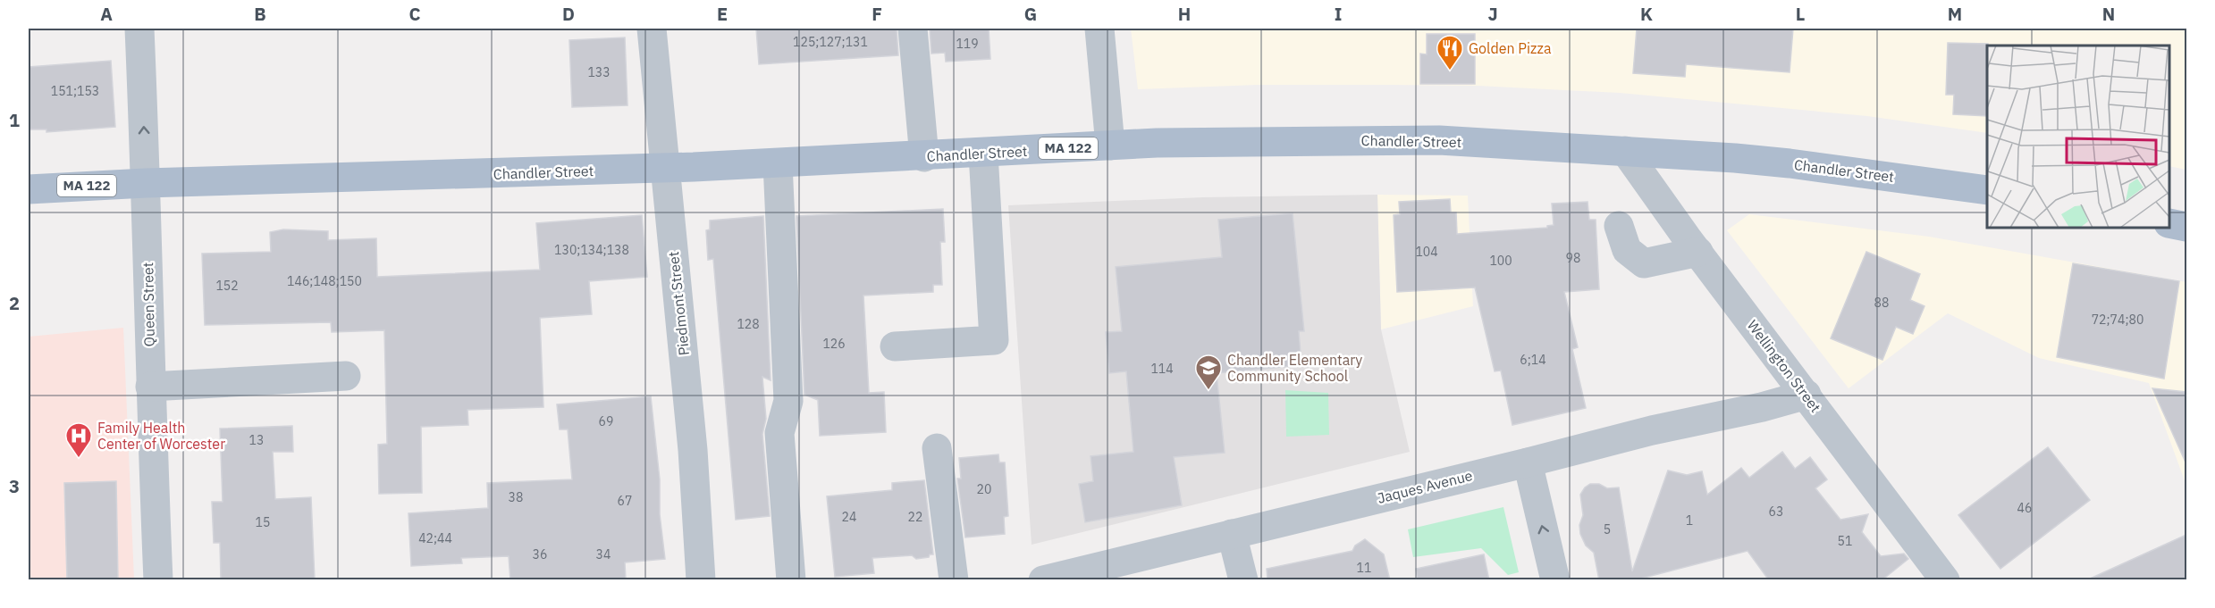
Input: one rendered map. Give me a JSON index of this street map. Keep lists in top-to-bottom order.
{
  "streets": {
    "main road": ["Chandler Street", "MA 122"],
    "street": [
      "Piedmont Street",
      "Queen Street",
      "Wellington Street",
      "Jaques Avenue"
    ]
  },
  "crossings": [
    ["Chandler Street", "Piedmont Street"],
    ["Chandler Street", "Queen Street"],
    ["Chandler Street", "Wellington Street"],
    ["Wellington Street", "Jaques Avenue"]
  ],
  "places": {
    "restaurant": ["Golden Pizza"],
    "school or university": ["Chandler Elementary Community School"],
    "hospital": ["Family Health Center of Worcester"]
  },
  "house_numbers": [
    "125;127;131",
    "119",
    "133",
    "151;153",
    "130;134;138",
    "104",
    "98",
    "100",
    "146;148;150",
    "152",
    "88",
    "72;74;80",
    "128",
    "126",
    "6;14",
    "114",
    "69",
    "13",
    "20",
    "38",
    "67",
    "46",
    "63",
    "24",
    "22",
    "1",
    "15",
    "5",
    "42;44",
    "51",
    "36",
    "34",
    "11"
  ],
  "grid": {
    "columns": [
      "A",
      "B",
      "C",
      "D",
      "E",
      "F",
      "G",
      "H",
      "I",
      "J",
      "K",
      "L",
      "M",
      "N"
    ],
    "rows": ["1", "2", "3"]
  }
}
